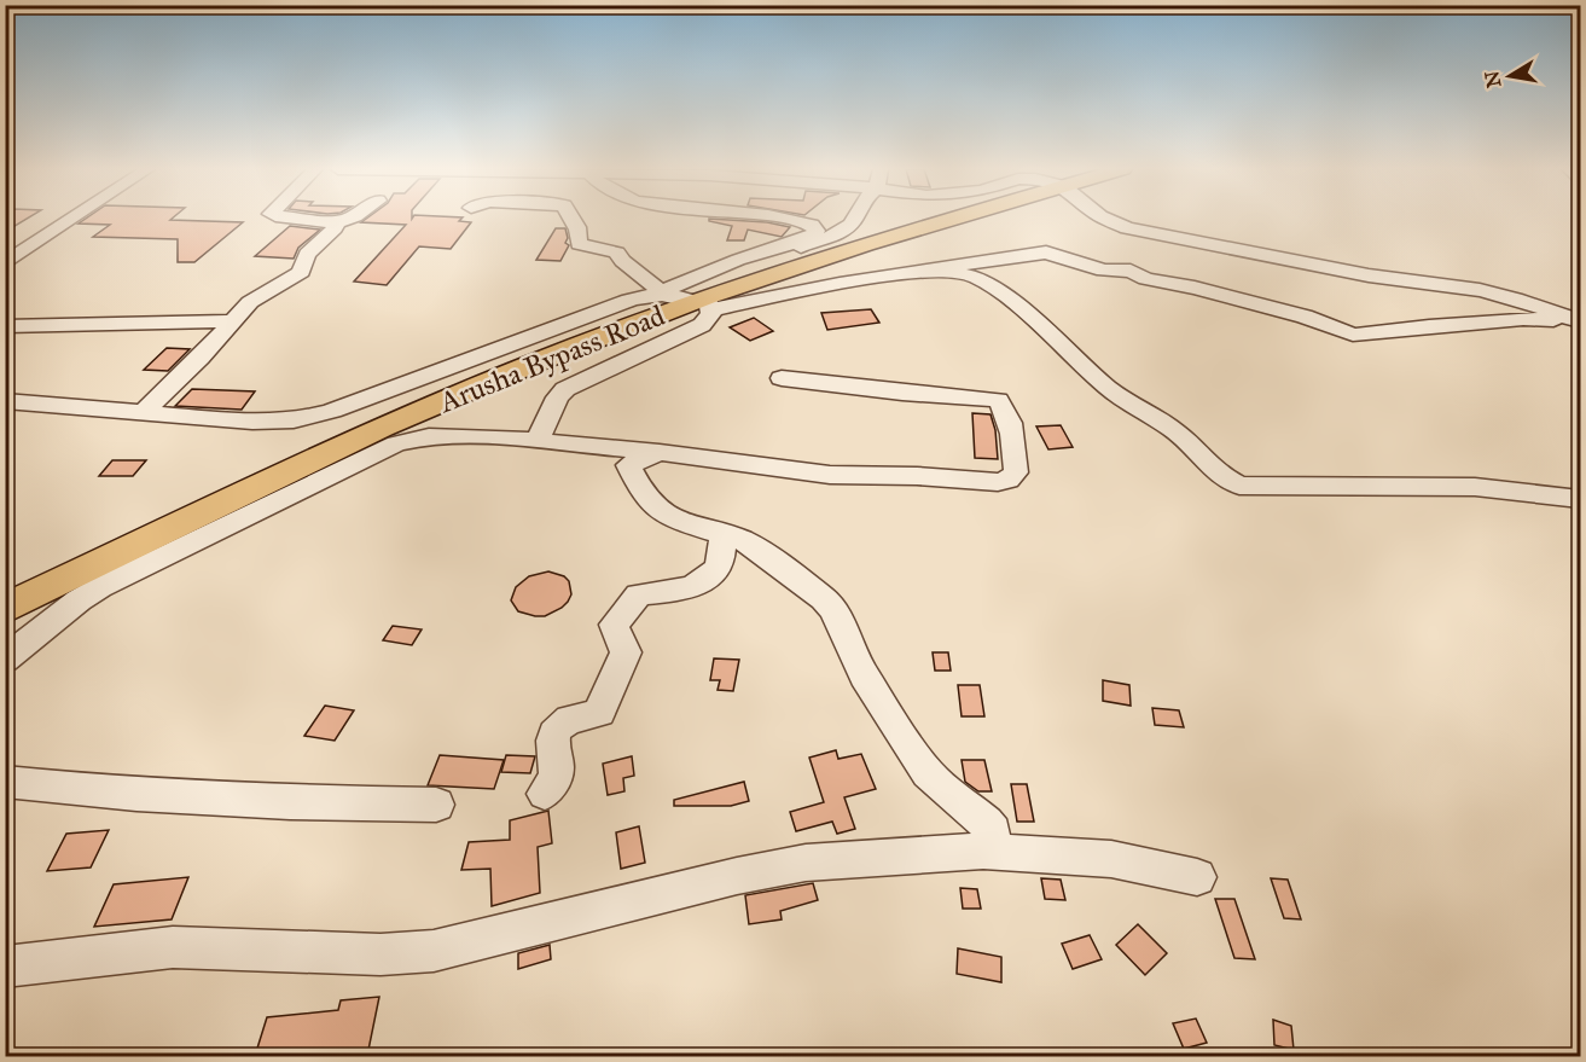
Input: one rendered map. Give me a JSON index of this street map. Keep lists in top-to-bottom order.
{
  "streets": {
    "main road": ["Arusha Bypass Road"]
  },
  "north": "left"
}
